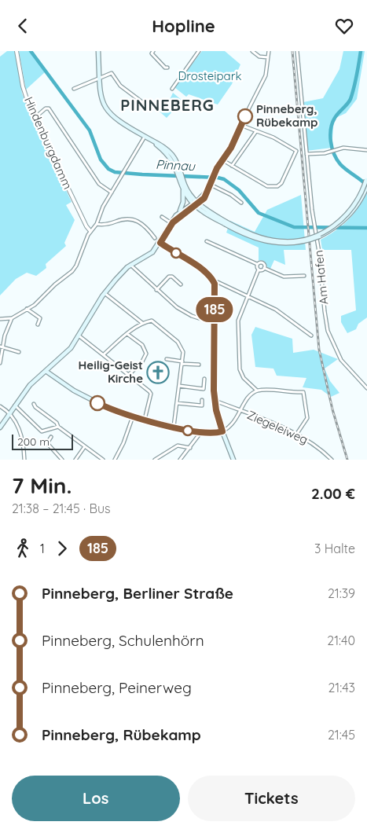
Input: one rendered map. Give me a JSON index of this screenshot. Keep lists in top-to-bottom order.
{
  "streets": {
    "street": ["Hindenburgdamm", "Am Hafen", "Ziegeleiweg"]
  },
  "districts": ["PINNEBERG"],
  "water": ["Pinnau"],
  "parks": ["Drosteipark"],
  "places": {
    "other": ["Pinneberg, Rübekamp"],
    "church": ["Heilig-Geist Kirche"]
  },
  "lines": ["bus line 185"],
  "scale_bar": "200 m",
  "page": {
    "header": "Hopline",
    "on_map": "185",
    "scale": "200 m",
    "heading": ["7 Min.", "21:38 – 21:45 · Bus", "2.00 €"],
    "legs": ["1", "185", "3 Halte"],
    "list": [
      {
        "name": "Pinneberg, Berliner Straße",
        "value": "21:39"
      },
      {
        "name": "Pinneberg, Schulenhörn",
        "value": "21:40"
      },
      {
        "name": "Pinneberg, Peinerweg",
        "value": "21:43"
      },
      {
        "name": "Pinneberg, Rübekamp",
        "value": "21:45"
      }
    ],
    "buttons": ["Los", "Tickets"]
  }
}
